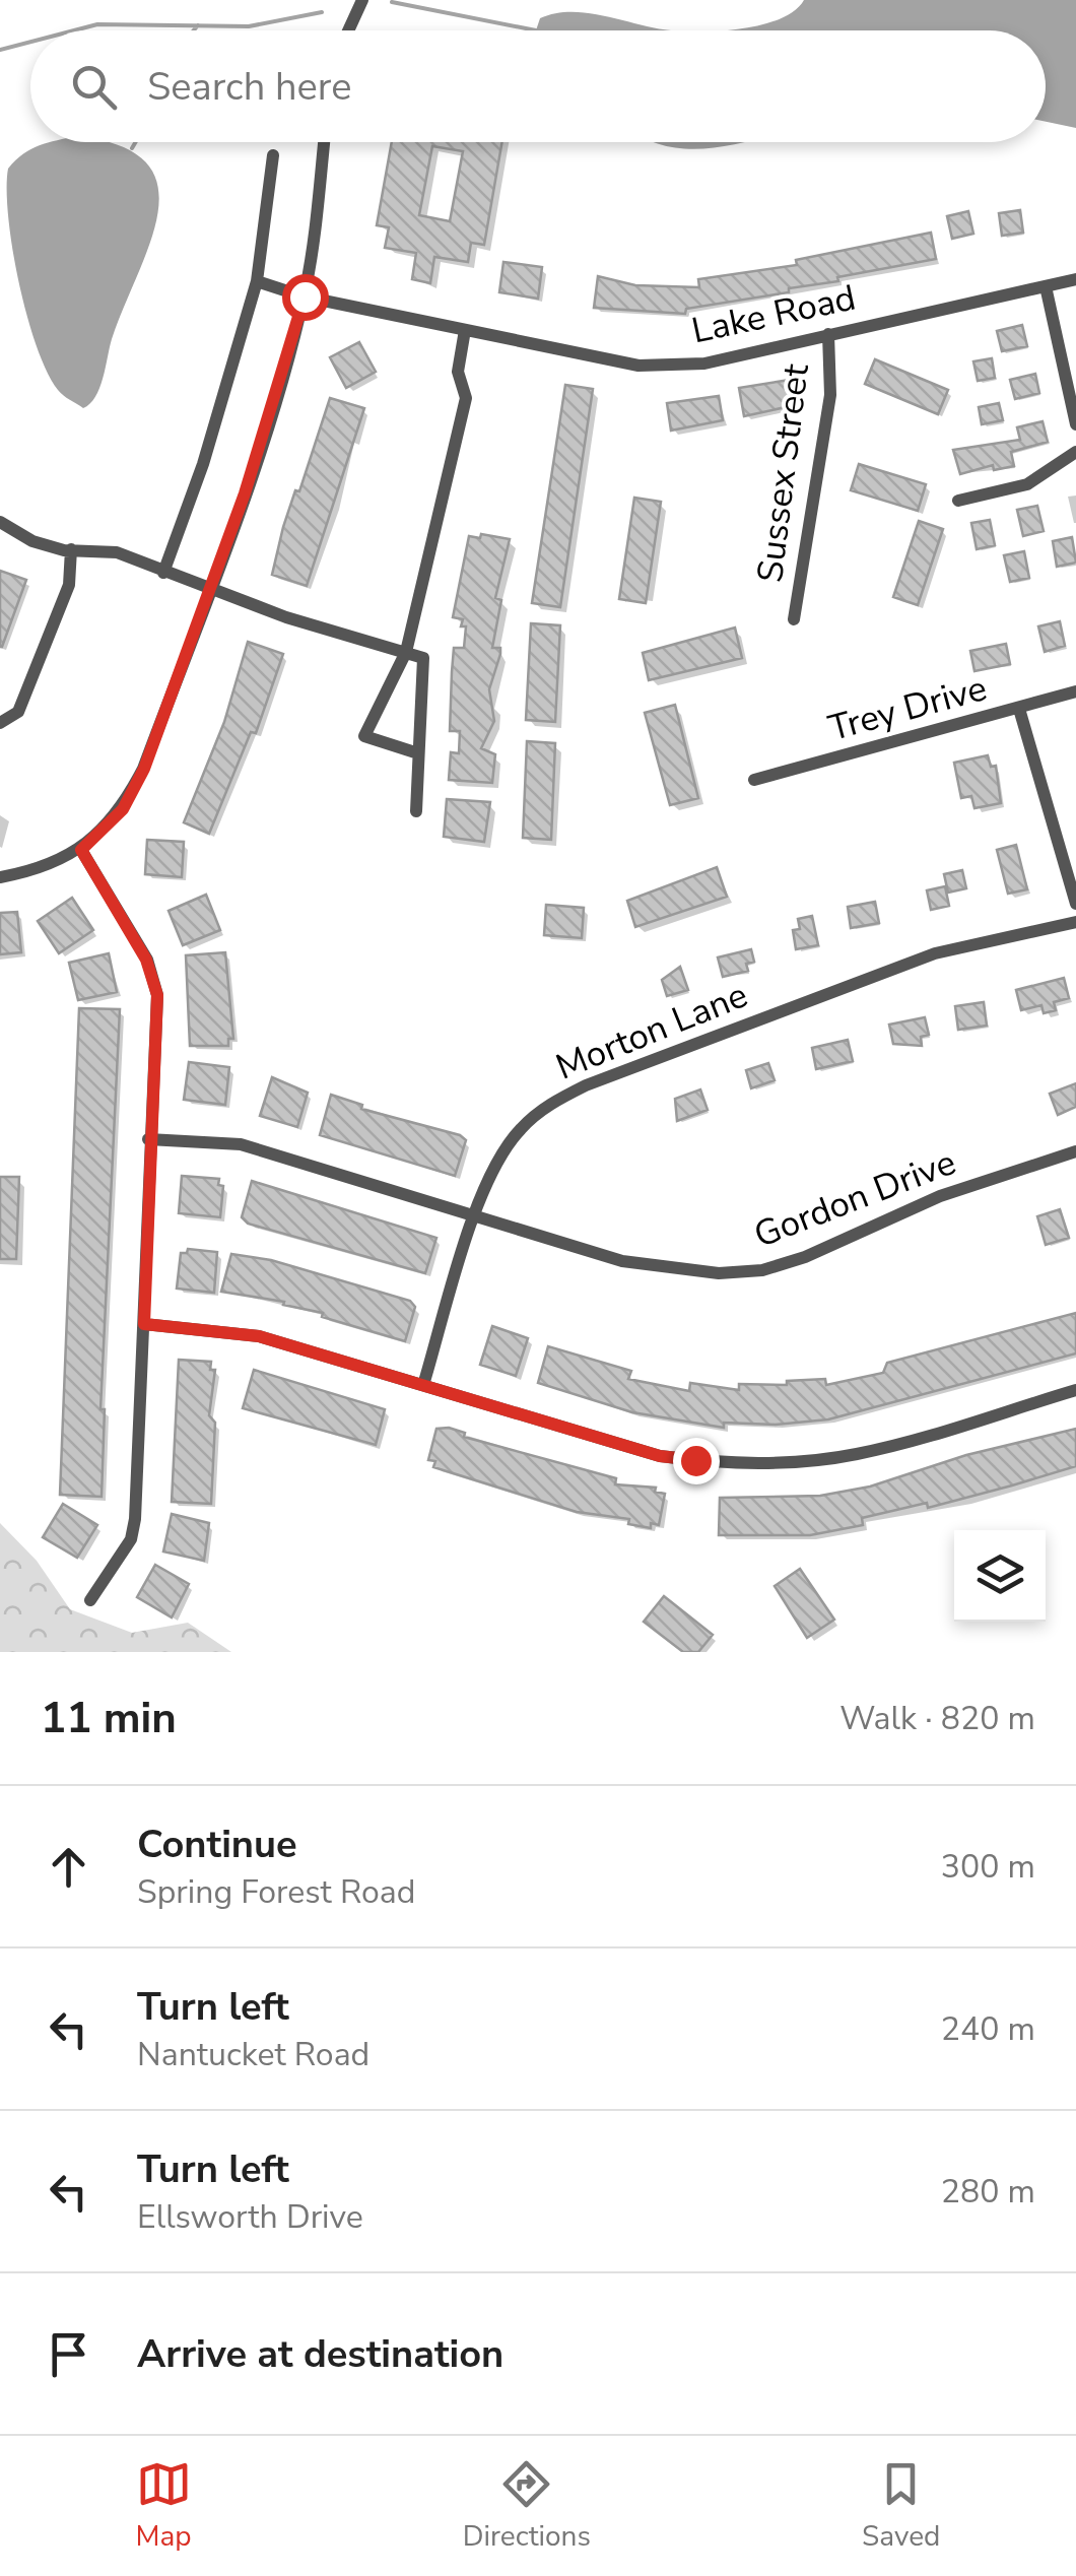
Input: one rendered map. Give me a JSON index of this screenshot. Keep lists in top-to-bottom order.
{
  "streets": {
    "street": [
      "Lake Road",
      "Sussex Street",
      "Trey Drive",
      "Morton Lane",
      "Gordon Drive"
    ]
  },
  "crossings": [
    ["Lake Road", "Sussex Street"],
    ["Morton Lane", "Gordon Drive"]
  ],
  "page": {
    "search": "Search here",
    "heading": ["11 min", "Walk · 820 m"],
    "list": [
      ["Continue", "Spring Forest Road", "300 m"],
      ["Turn left", "Nantucket Road", "240 m"],
      ["Turn left", "Ellsworth Drive", "280 m"],
      "Arrive at destination"
    ],
    "nav": ["Map", "Directions", "Saved"]
  }
}
